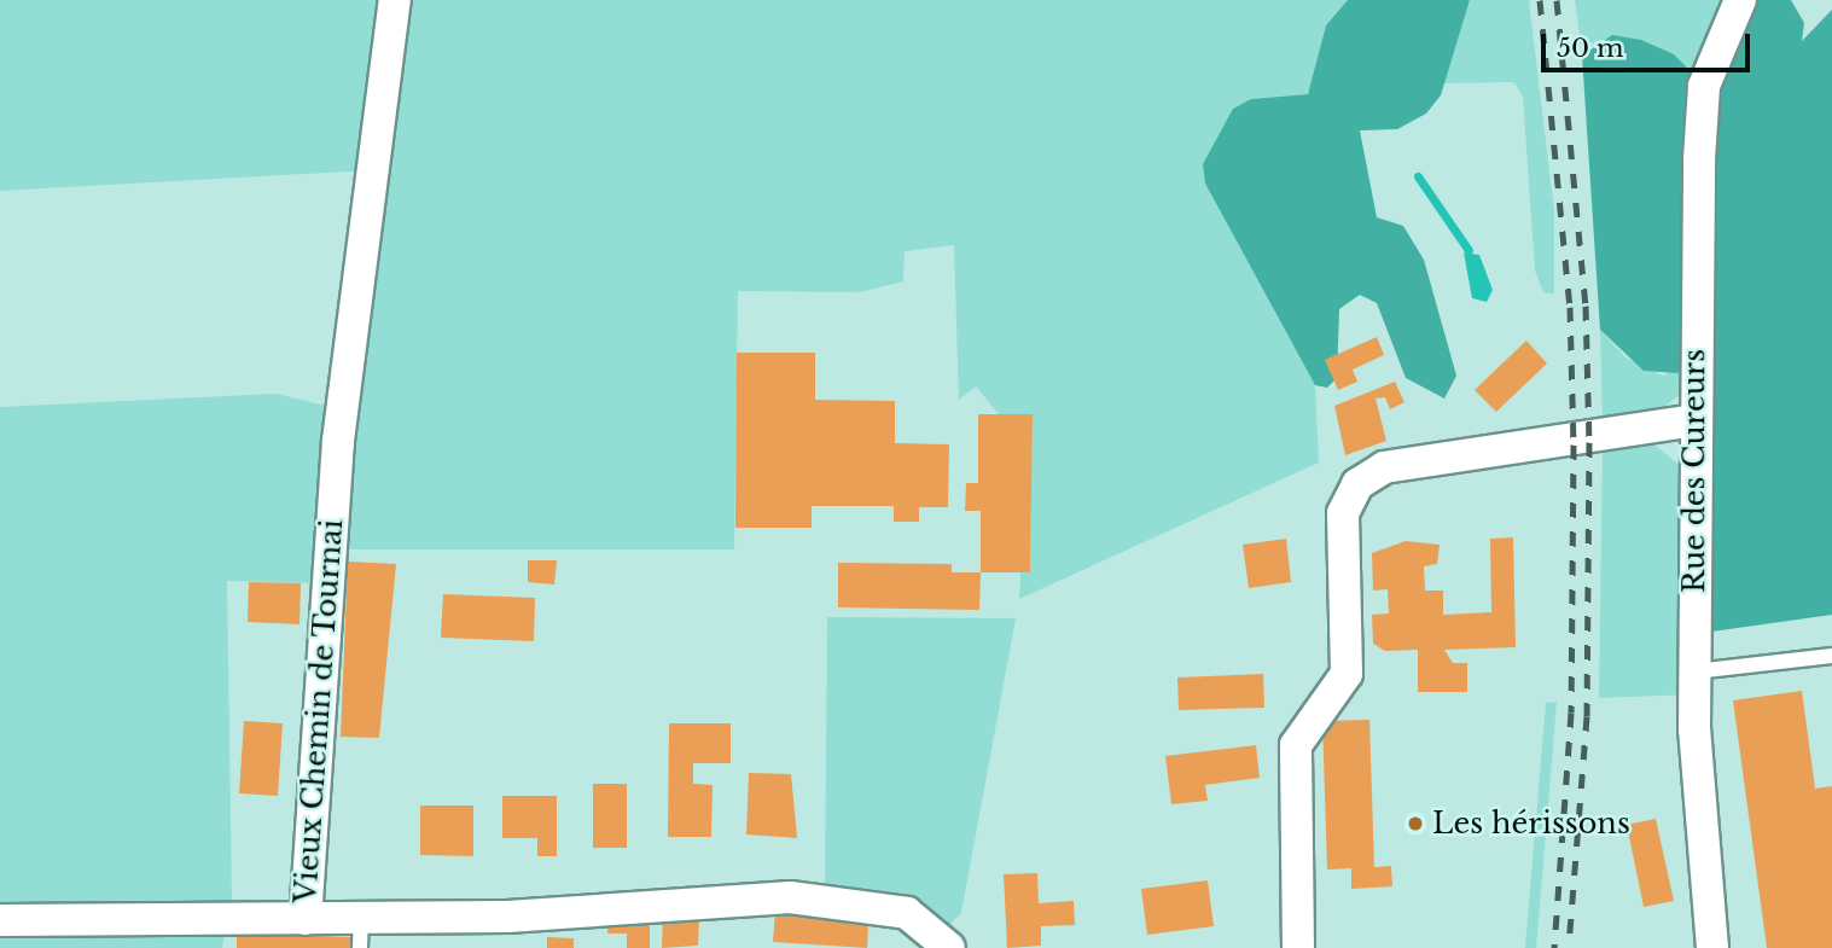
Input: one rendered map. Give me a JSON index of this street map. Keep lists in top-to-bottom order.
{
  "streets": {
    "street": ["Rue des Cureurs", "Vieux Chemin de Tournai"]
  },
  "places": ["Les hérissons"],
  "scale_bar": "50 m"
}
